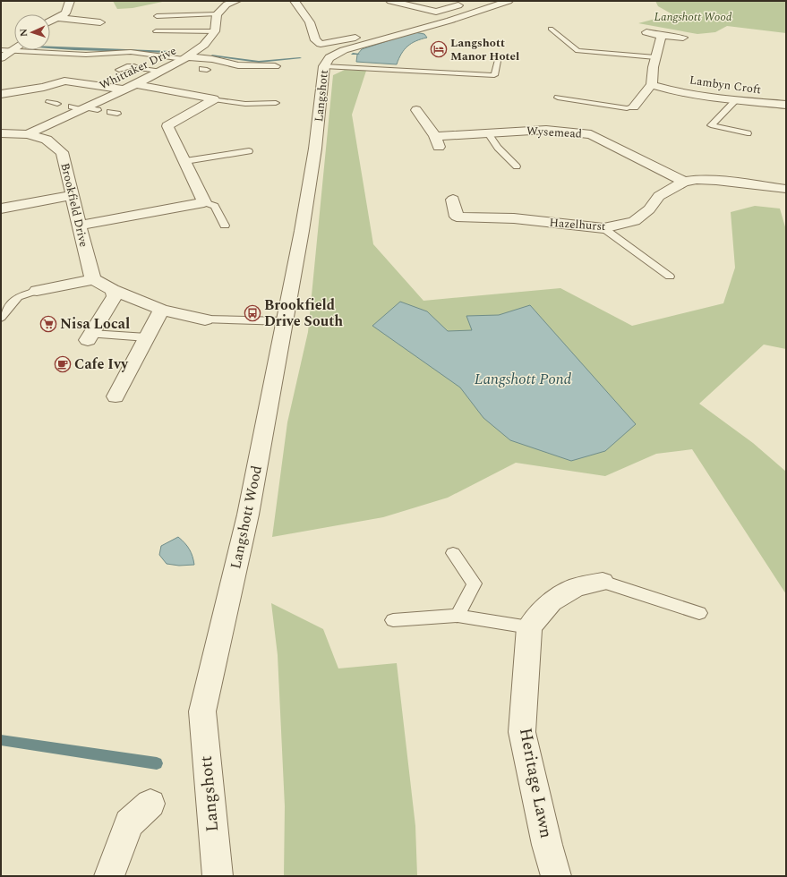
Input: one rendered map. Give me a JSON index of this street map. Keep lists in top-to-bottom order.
{
  "streets": {
    "street": [
      "Whittaker Drive",
      "Lambyn Croft",
      "Langshott",
      "Wysemead",
      "Brookfield Drive",
      "Hazelhurst",
      "Langshott Wood",
      "Heritage Lawn"
    ]
  },
  "crossings": [
    ["Whittaker Drive", "Brookfield Drive"],
    ["Langshott", "Langshott Wood"],
    ["Wysemead", "Hazelhurst"]
  ],
  "water": ["Langshott Pond"],
  "parks": ["Langshott Wood"],
  "places": {
    "hotel": ["Langshott Manor Hotel"],
    "bus stop": ["Brookfield Drive South"],
    "supermarket": ["Nisa Local"],
    "cafe": ["Cafe Ivy"]
  },
  "north": "left"
}
